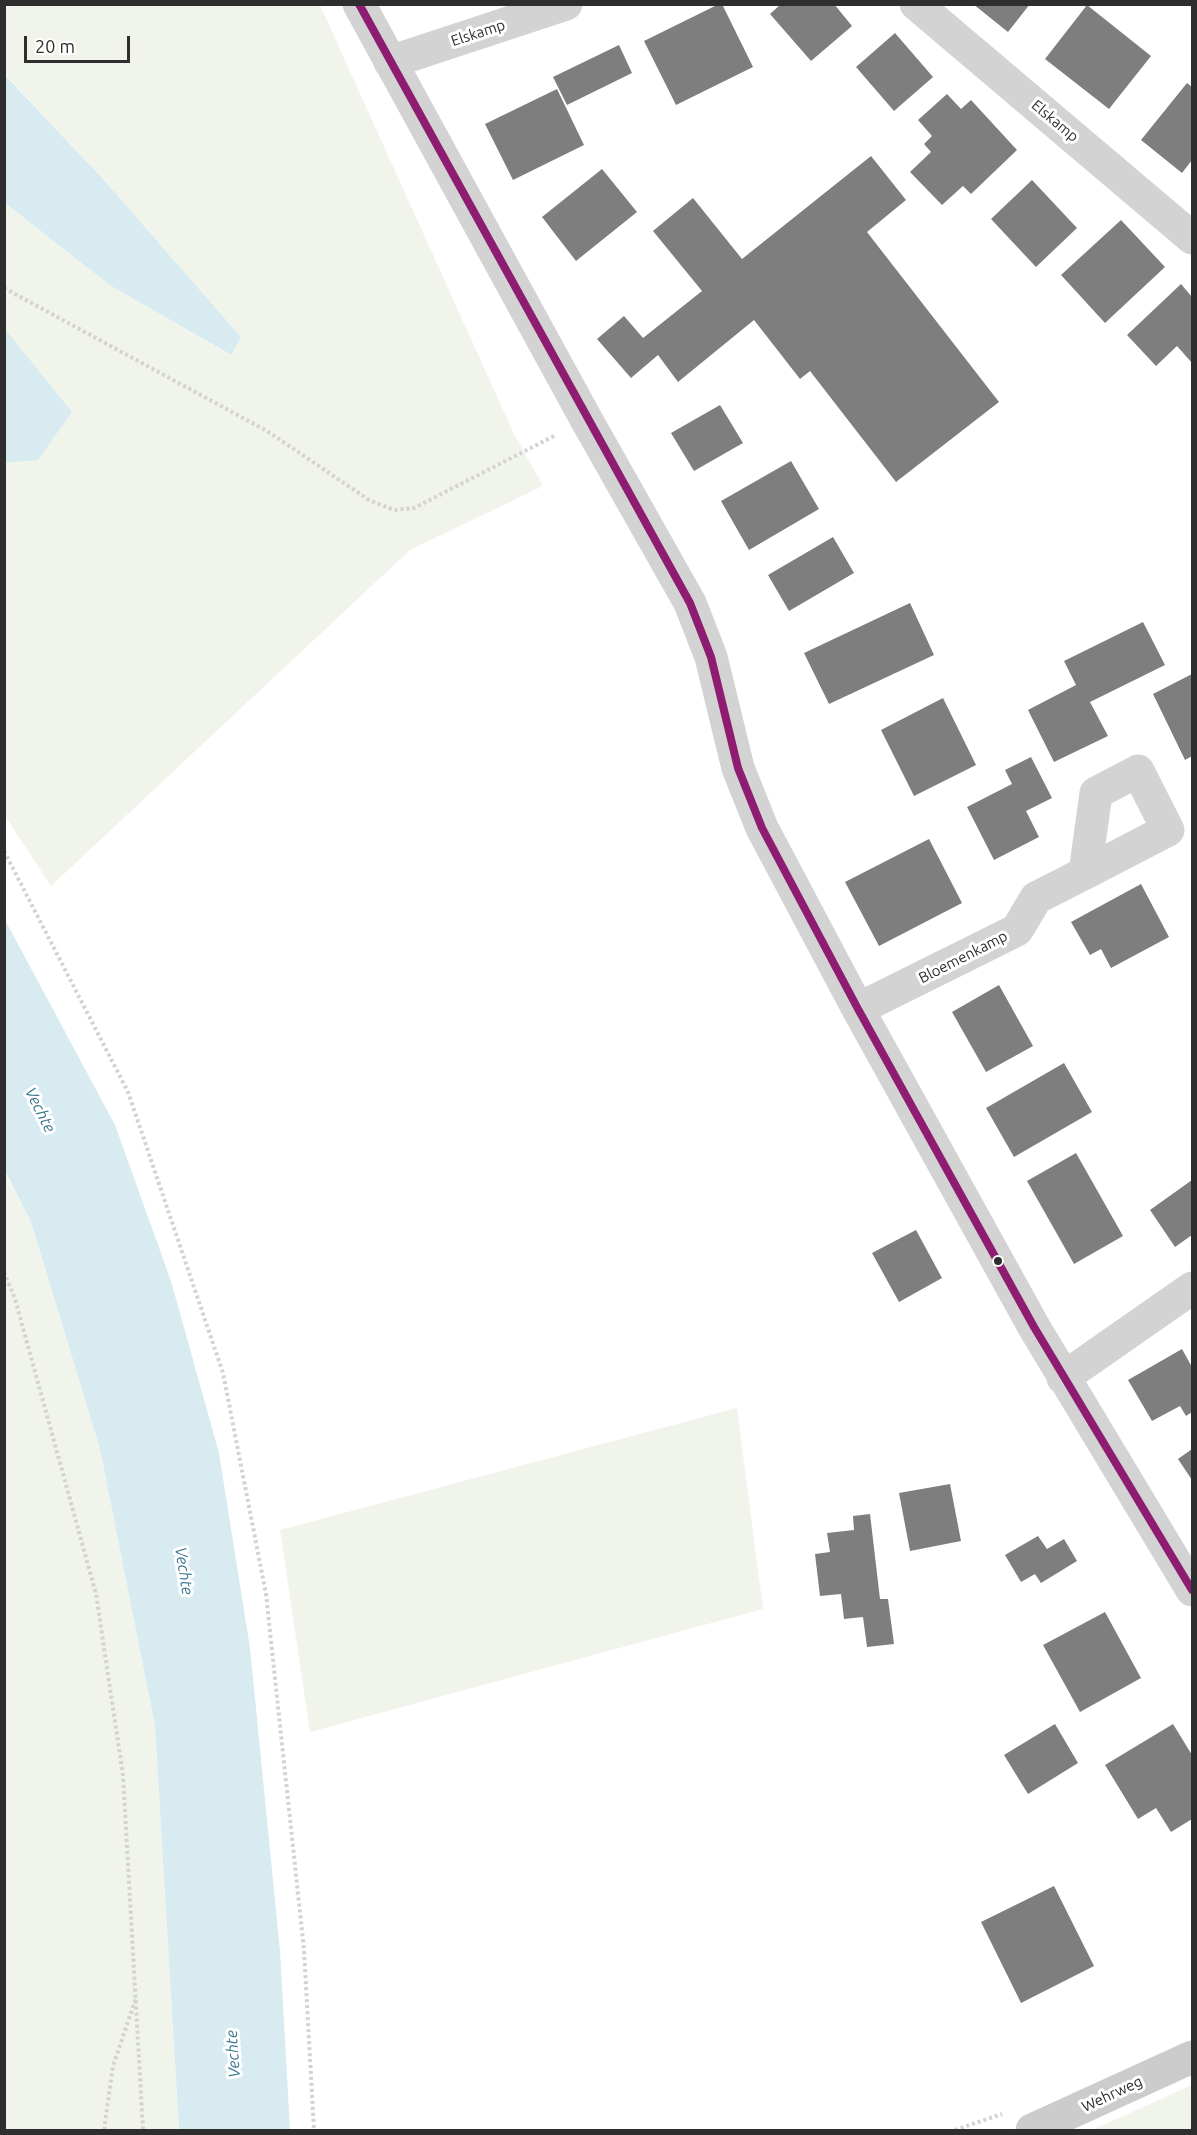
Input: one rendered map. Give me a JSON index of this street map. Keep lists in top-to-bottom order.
{
  "streets": {
    "street": ["Elskamp", "Bloemenkamp", "Wehrweg"]
  },
  "water": ["Vechte"],
  "scale_bar": "20 m"
}
